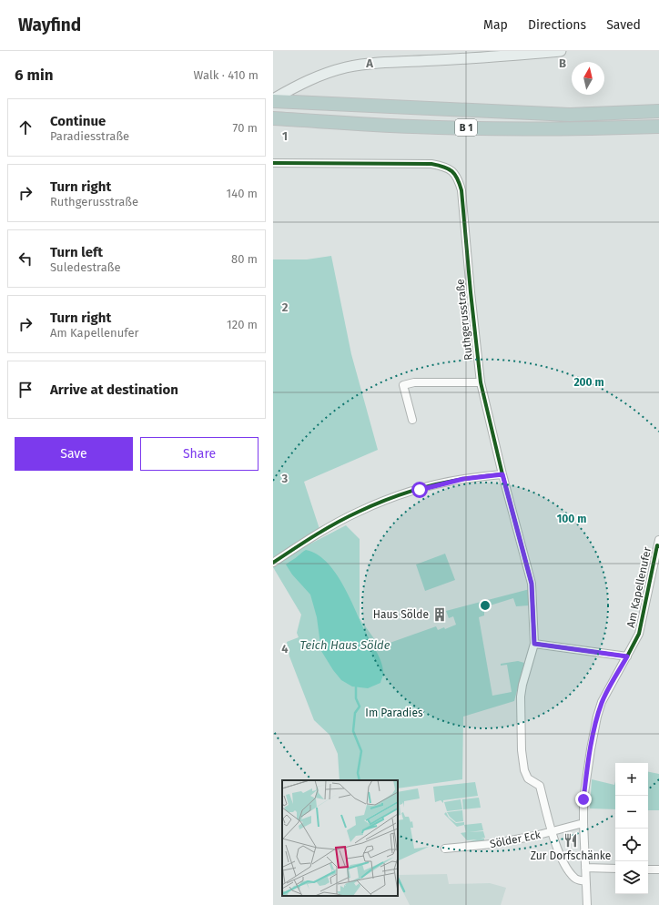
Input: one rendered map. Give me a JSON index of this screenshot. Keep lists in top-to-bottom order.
{
  "streets": {
    "highway": ["B 1"],
    "street": ["Ruthgerusstraße", "Am Kapellenufer", "Sölder Eck"]
  },
  "crossings": [
    ["Ruthgerusstraße", "Am Kapellenufer"],
    ["Ruthgerusstraße", "Sölder Eck"],
    ["Am Kapellenufer", "Sölder Eck"]
  ],
  "water": ["Teich Haus Sölde"],
  "parks": ["Im Paradies"],
  "places": {
    "building": ["Haus Sölde"],
    "restaurant": ["Zur Dorfschänke"]
  },
  "north": "top",
  "page": {
    "header": "Wayfind",
    "nav": ["Map", "Directions", "Saved"],
    "heading": ["6 min", "Walk · 410 m"],
    "list": [
      ["Continue", "Paradiesstraße", "70 m"],
      ["Turn right", "Ruthgerusstraße", "140 m"],
      ["Turn left", "Suledestraße", "80 m"],
      ["Turn right", "Am Kapellenufer", "120 m"],
      "Arrive at destination"
    ],
    "buttons": ["Save", "Share"],
    "map_buttons": ["+", "−"]
  },
  "grid": {
    "columns": ["A", "B"],
    "rows": [
      "1",
      "2",
      "3",
      "4"
    ]
  },
  "rings": ["200 m", "100 m"]
}
